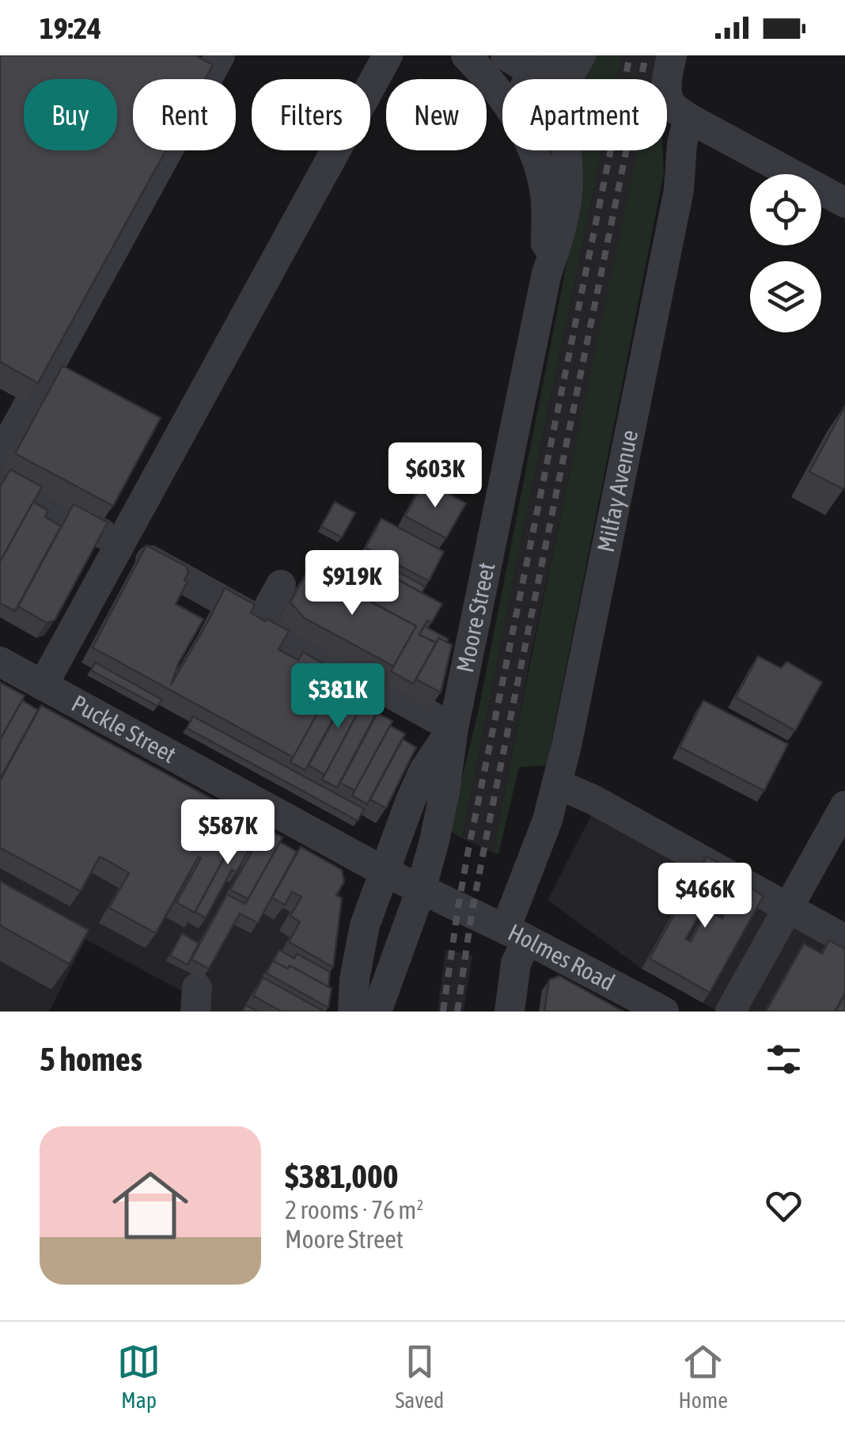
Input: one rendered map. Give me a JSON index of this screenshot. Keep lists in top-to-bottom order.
{
  "streets": {
    "street": [
      "Milfay Avenue",
      "Moore Street",
      "Puckle Street",
      "Holmes Road"
    ]
  },
  "crossings": [
    ["Milfay Avenue", "Holmes Road"],
    ["Moore Street", "Puckle Street"],
    ["Puckle Street", "Holmes Road"]
  ],
  "page": {
    "status": "19:24",
    "chip": [
      "Buy",
      "Rent",
      "Filters",
      "New",
      "Apartment"
    ],
    "price": [
      "$603K",
      "$919K",
      "$381K",
      "$587K",
      "$466K"
    ],
    "heading": "5 homes",
    "list": [
      {
        "name": "$381,000",
        "note": "2 rooms · 76 m² · Moore Street"
      }
    ],
    "tabs": ["Map", "Saved", "Home"]
  }
}
